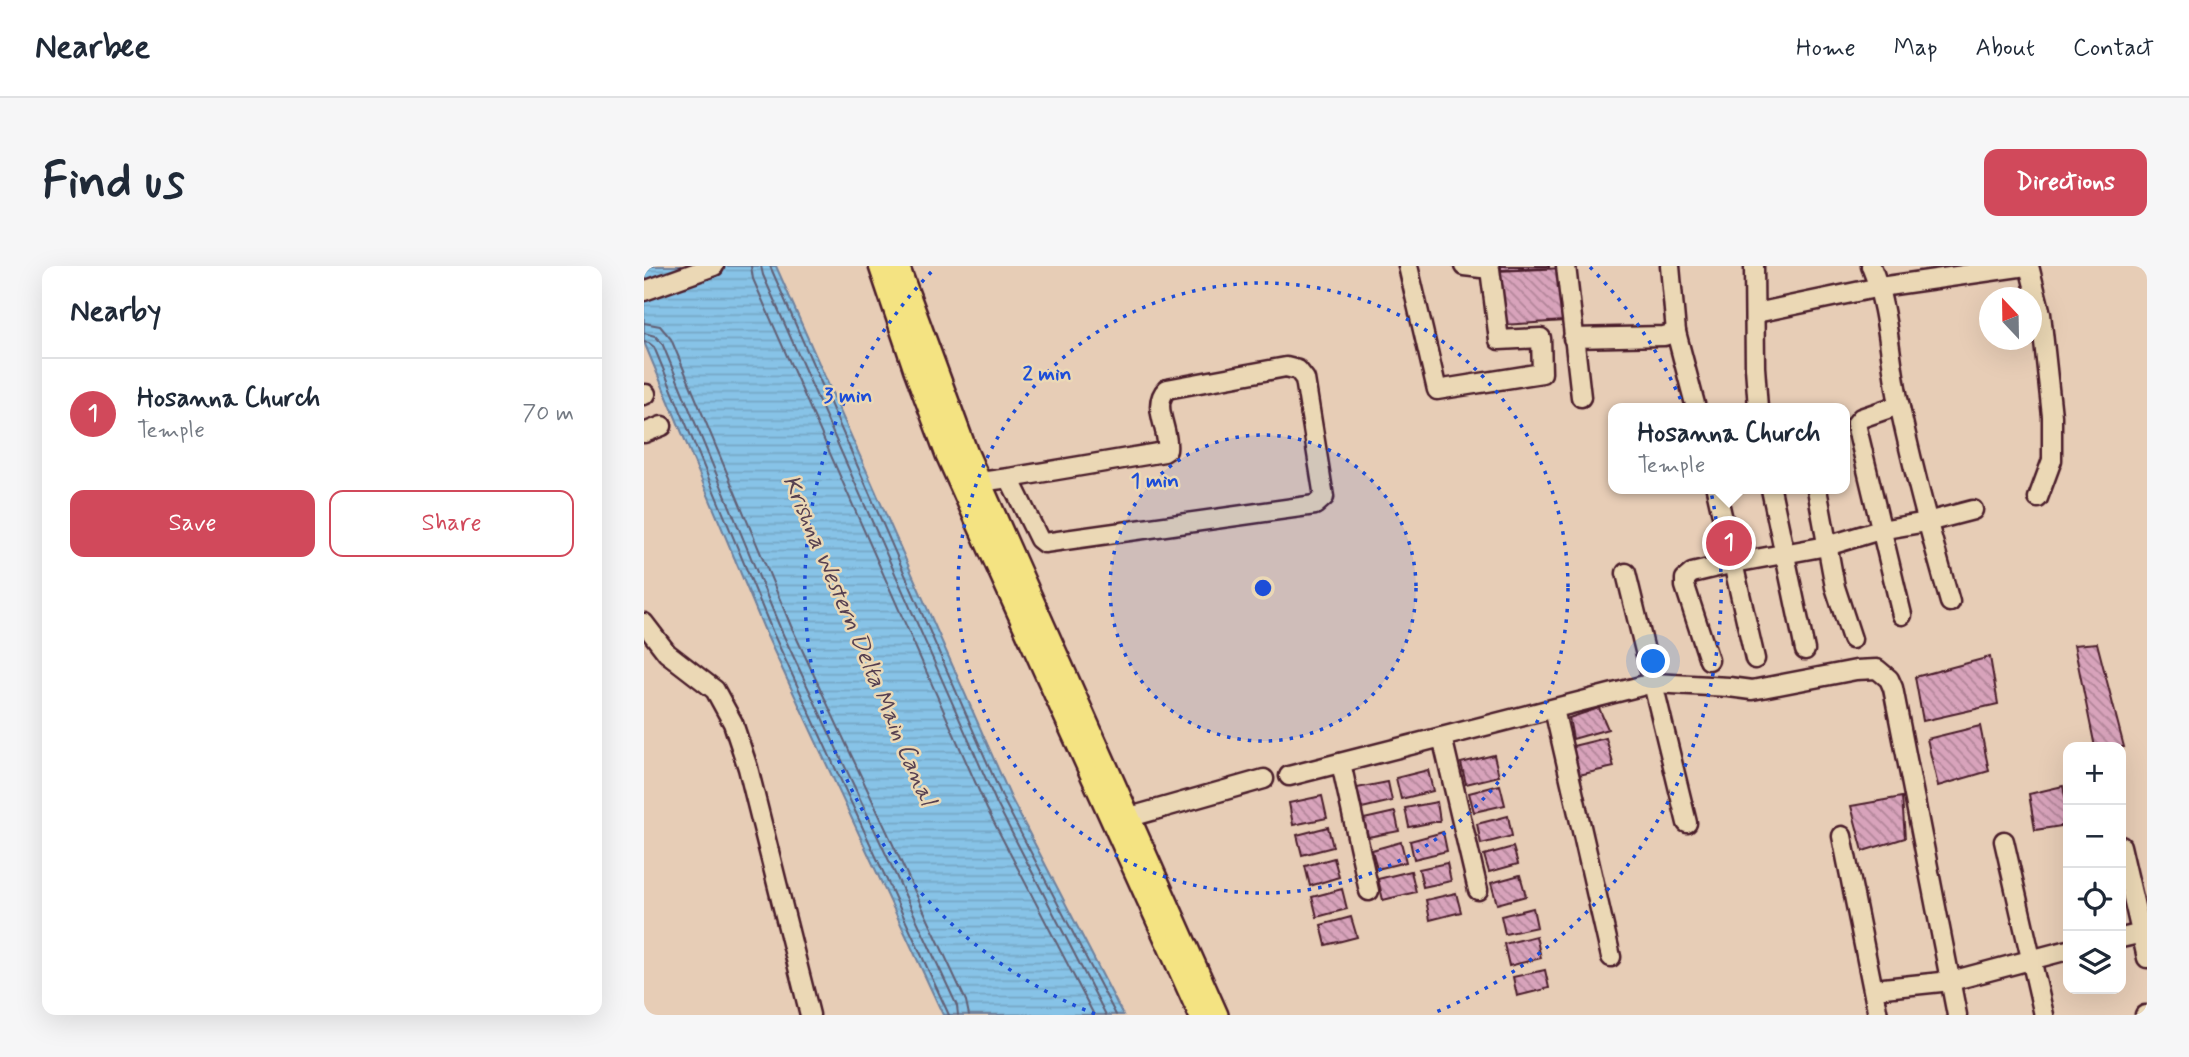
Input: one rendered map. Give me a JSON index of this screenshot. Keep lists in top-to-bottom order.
{
  "water": ["Krishna Western Delta Main Canal"],
  "north": "top",
  "page": {
    "header": "Nearbee",
    "nav": [
      "Home",
      "Map",
      "About",
      "Contact"
    ],
    "buttons": [
      "Directions",
      ["Save", "Share"]
    ],
    "title": "Find us",
    "heading": "Nearby",
    "list": [
      {
        "mark": "1",
        "name": "Hosanna Church",
        "note": "Temple",
        "value": "70 m"
      }
    ],
    "popup": ["Hosanna Church", "Temple"],
    "pins": "1",
    "map_buttons": ["+", "−"]
  },
  "rings": ["2 min", "3 min", "1 min"]
}
